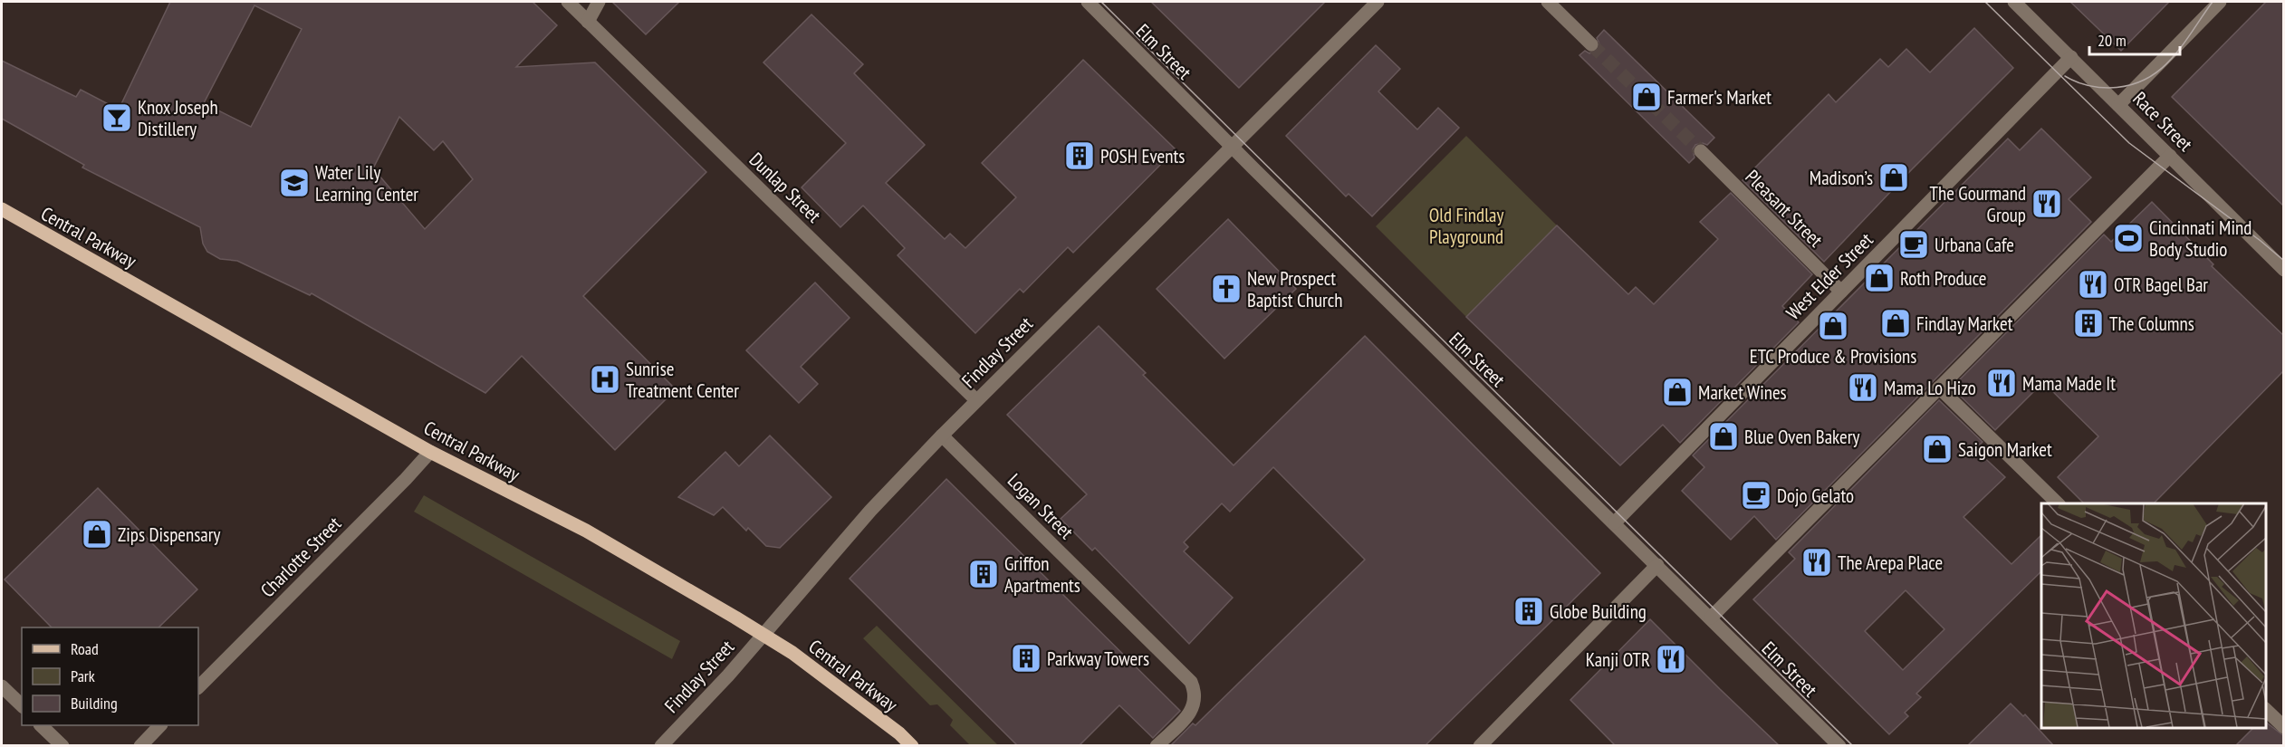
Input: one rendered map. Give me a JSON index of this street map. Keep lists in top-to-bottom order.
{
  "streets": {
    "main road": ["Central Parkway"],
    "street": [
      "Elm Street",
      "Race Street",
      "Dunlap Street",
      "Pleasant Street",
      "West Elder Street",
      "Findlay Street",
      "Logan Street",
      "Charlotte Street"
    ]
  },
  "crossings": [
    ["Elm Street", "West Elder Street"],
    ["Elm Street", "Findlay Street"],
    ["Race Street", "West Elder Street"],
    ["Dunlap Street", "Findlay Street"],
    ["Pleasant Street", "West Elder Street"],
    ["Central Parkway", "Findlay Street"],
    ["Central Parkway", "Charlotte Street"],
    ["Findlay Street", "Logan Street"]
  ],
  "parks": ["Old Findlay Playground"],
  "places": {
    "shop": [
      "Farmer's Market",
      "Madison’s",
      "Roth Produce",
      "Findlay Market",
      "ETC Produce & Provisions",
      "Market Wines",
      "Blue Oven Bakery",
      "Saigon Market",
      "Zips Dispensary"
    ],
    "bar": ["Knox Joseph Distillery"],
    "building": [
      "POSH Events",
      "The Columns",
      "Griffon Apartments",
      "Globe Building",
      "Parkway Towers"
    ],
    "school or university": ["Water Lily Learning Center"],
    "restaurant": [
      "The Gourmand Group",
      "OTR Bagel Bar",
      "Mama Made It",
      "Mama Lo Hizo",
      "The Arepa Place",
      "Kanji OTR"
    ],
    "sports": ["Cincinnati Mind Body Studio"],
    "cafe": ["Urbana Cafe", "Dojo Gelato"],
    "church": ["New Prospect Baptist Church"],
    "hospital": ["Sunrise Treatment Center"]
  },
  "legend": ["Road", "Park", "Building"],
  "scale_bar": "20 m"
}
